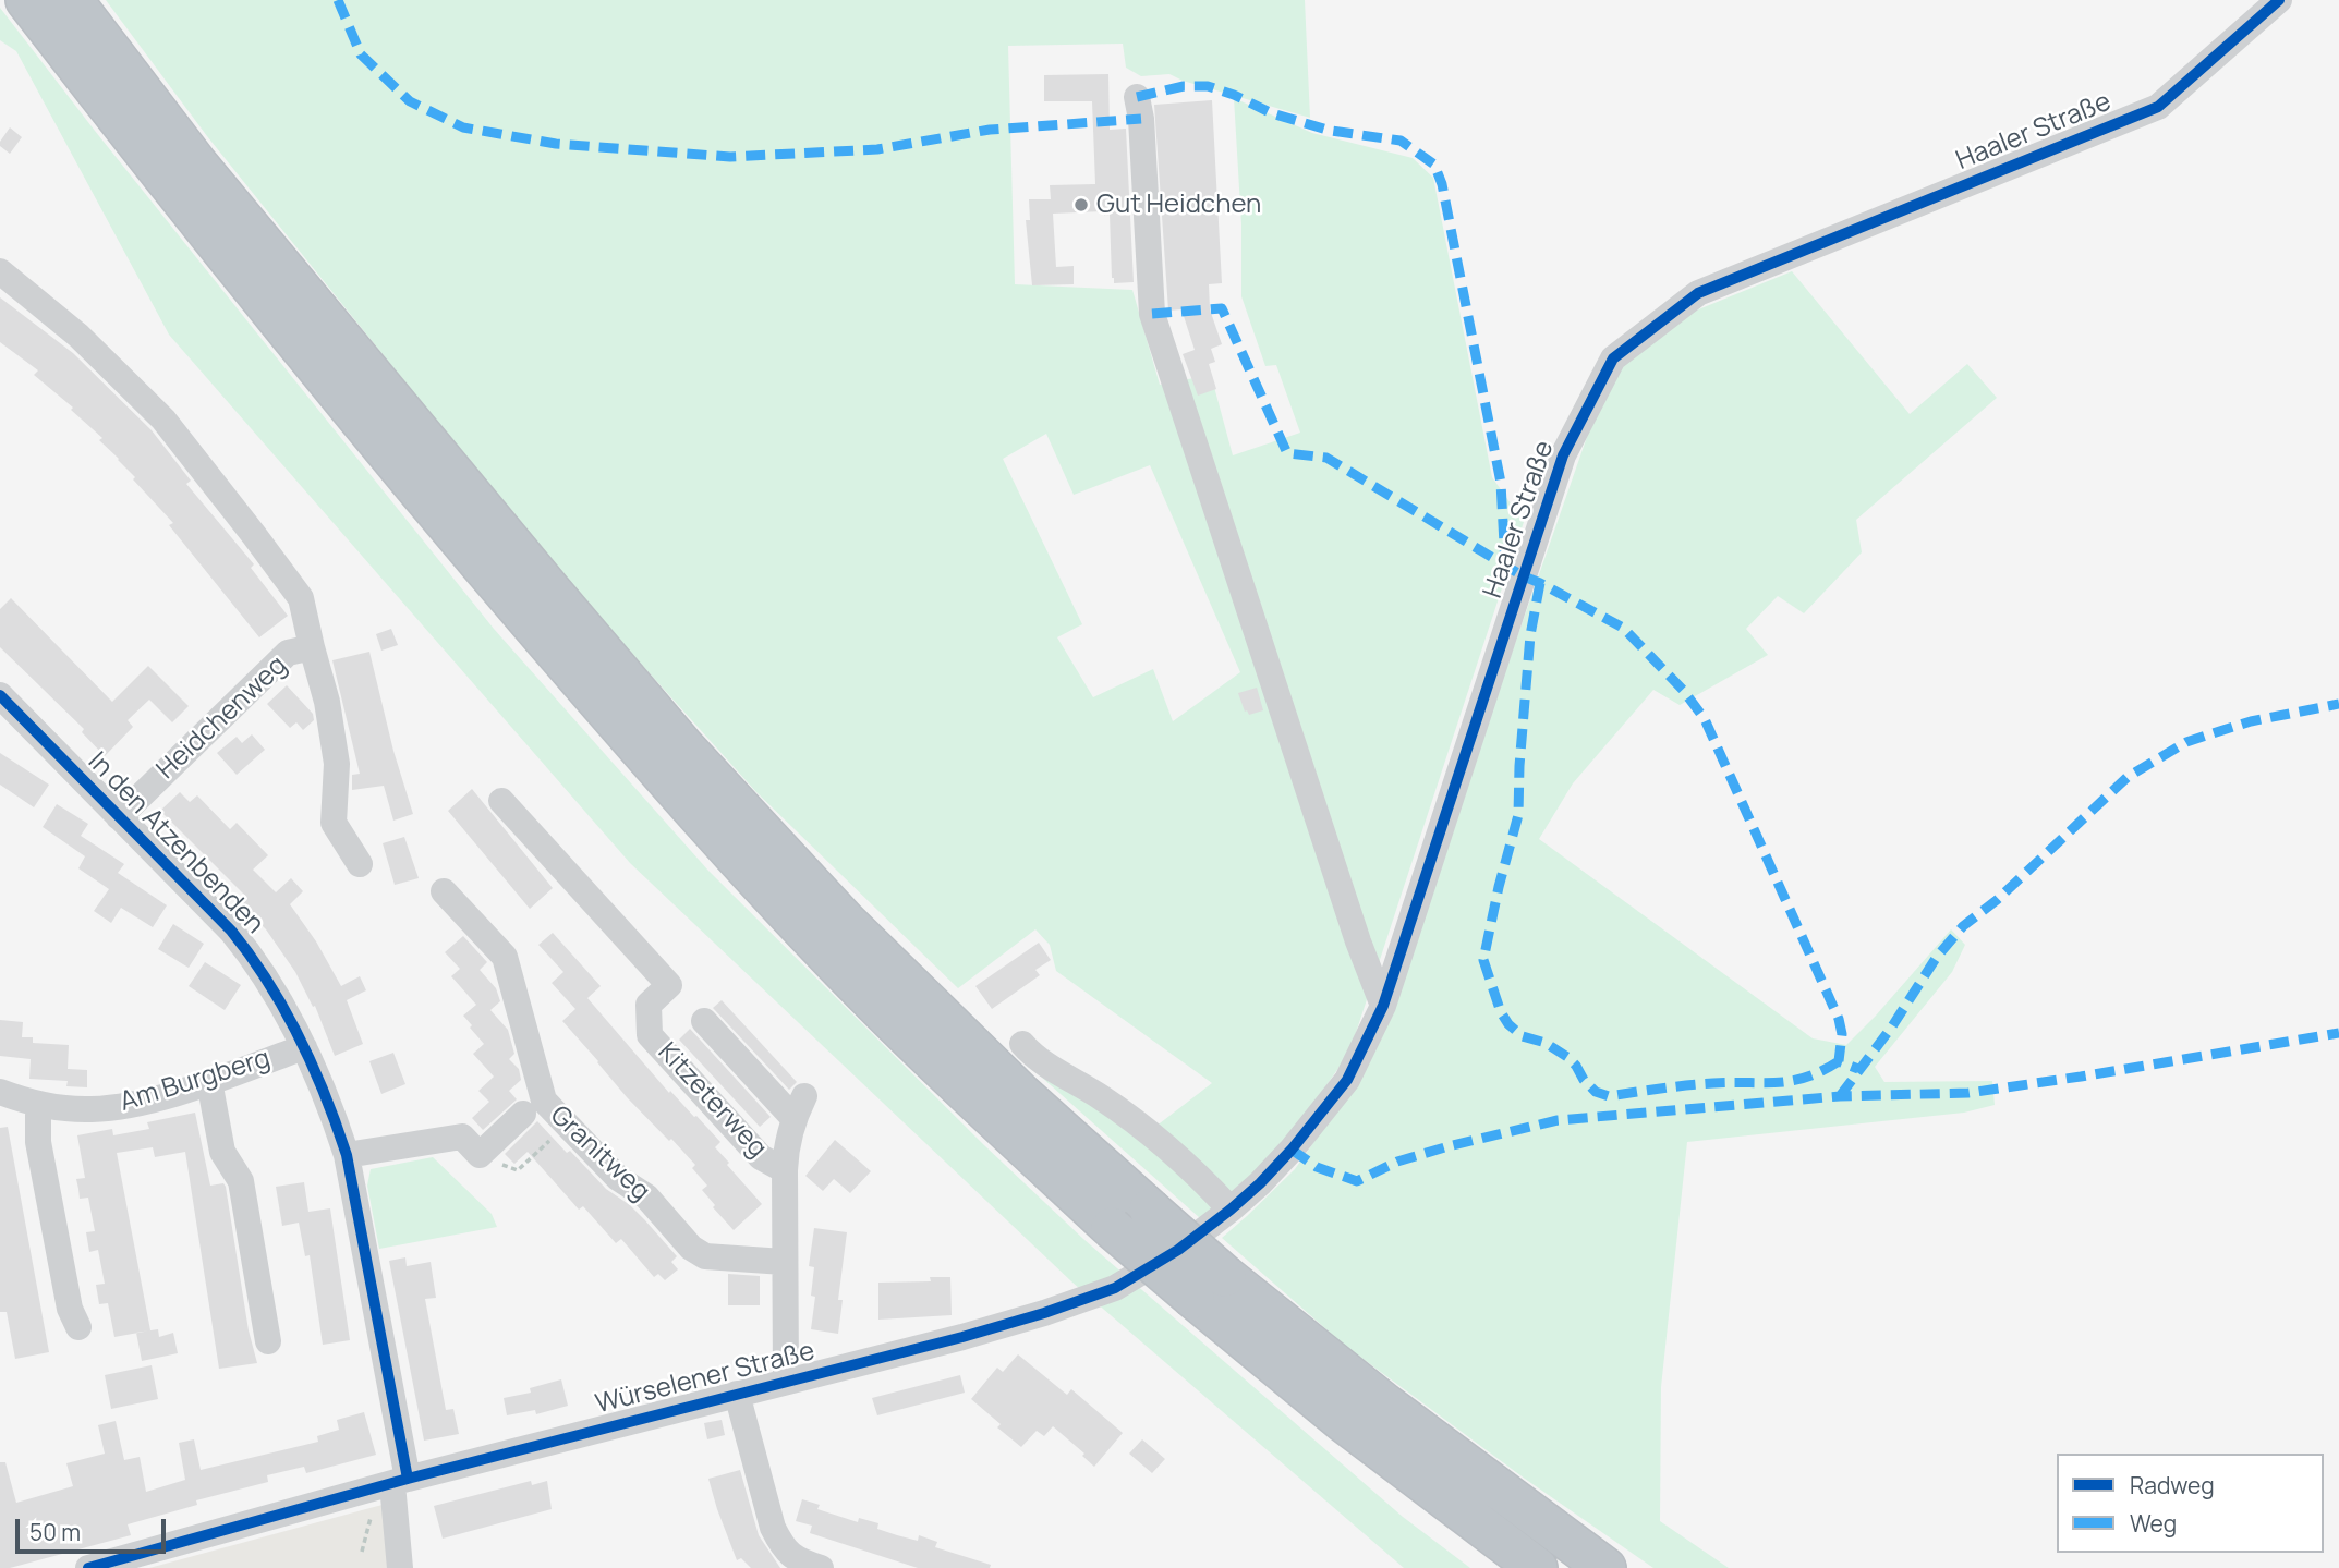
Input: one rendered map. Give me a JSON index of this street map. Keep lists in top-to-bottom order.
{
  "streets": {
    "street": [
      "Haaler Straße",
      "Heidchenweg",
      "In den Atzenbenden",
      "Am Burgberg",
      "Kitzeterweg",
      "Granitweg",
      "Würselener Straße"
    ]
  },
  "crossings": [
    ["Haaler Straße", "Würselener Straße"],
    ["Heidchenweg", "In den Atzenbenden"],
    ["In den Atzenbenden", "Am Burgberg"],
    ["In den Atzenbenden", "Würselener Straße"],
    ["Kitzeterweg", "Granitweg"],
    ["Kitzeterweg", "Würselener Straße"]
  ],
  "places": ["Gut Heidchen"],
  "legend": ["Radweg", "Weg"],
  "scale_bar": "50 m"
}
